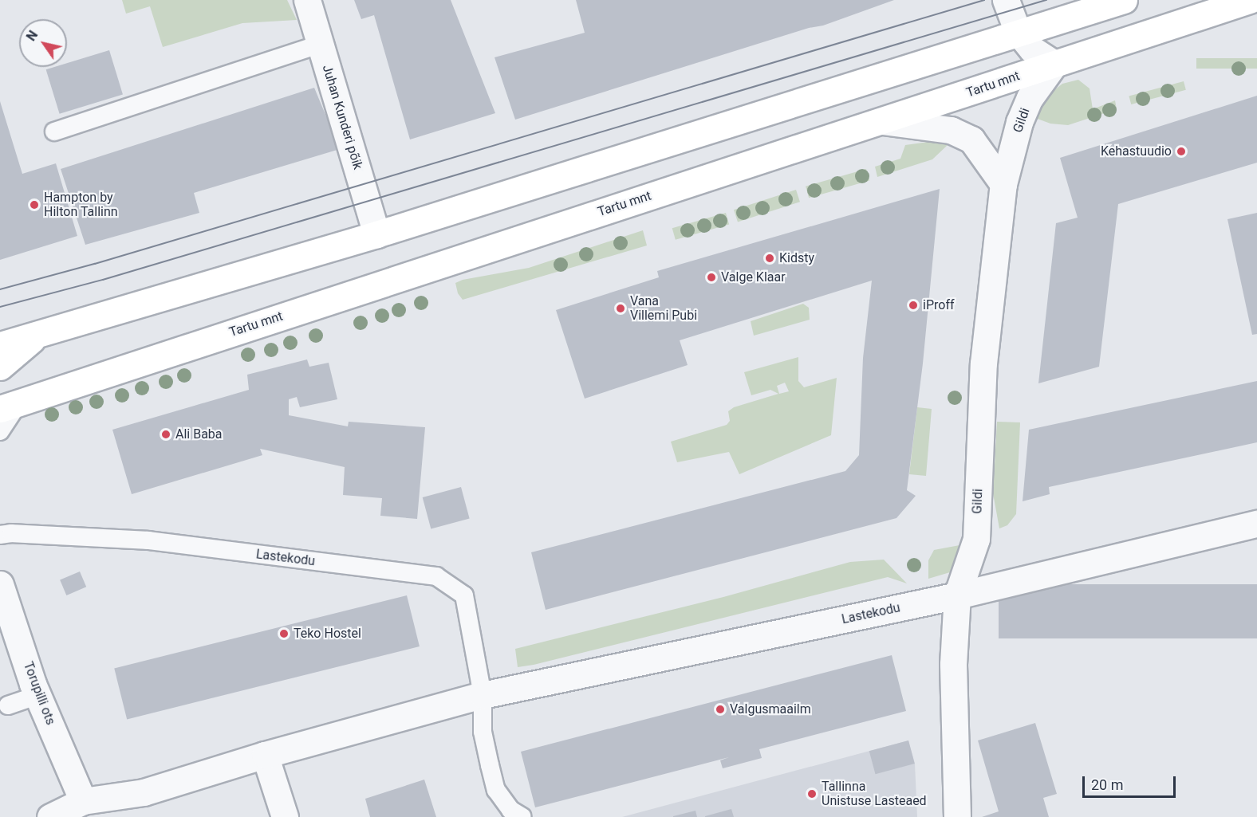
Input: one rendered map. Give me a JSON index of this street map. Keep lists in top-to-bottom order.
{
  "streets": {
    "main road": ["Tartu mnt"],
    "street": [
      "Juhan Kunderi põik",
      "Gildi",
      "Lastekodu",
      "Torupilli ots"
    ]
  },
  "crossings": [
    ["Tartu mnt", "Gildi"],
    ["Gildi", "Lastekodu"],
    ["Lastekodu", "Torupilli ots"]
  ],
  "places": [
    "Kehastuudio",
    "Hampton by Hilton Tallinn",
    "Kidsty",
    "Valge Klaar",
    "iProff",
    "Vana Villemi Pubi",
    "Ali Baba",
    "Teko Hostel",
    "Valgusmaailm",
    "Tallinna Unistuse Lasteaed"
  ],
  "scale_bar": "20 m",
  "north": "top left"
}
